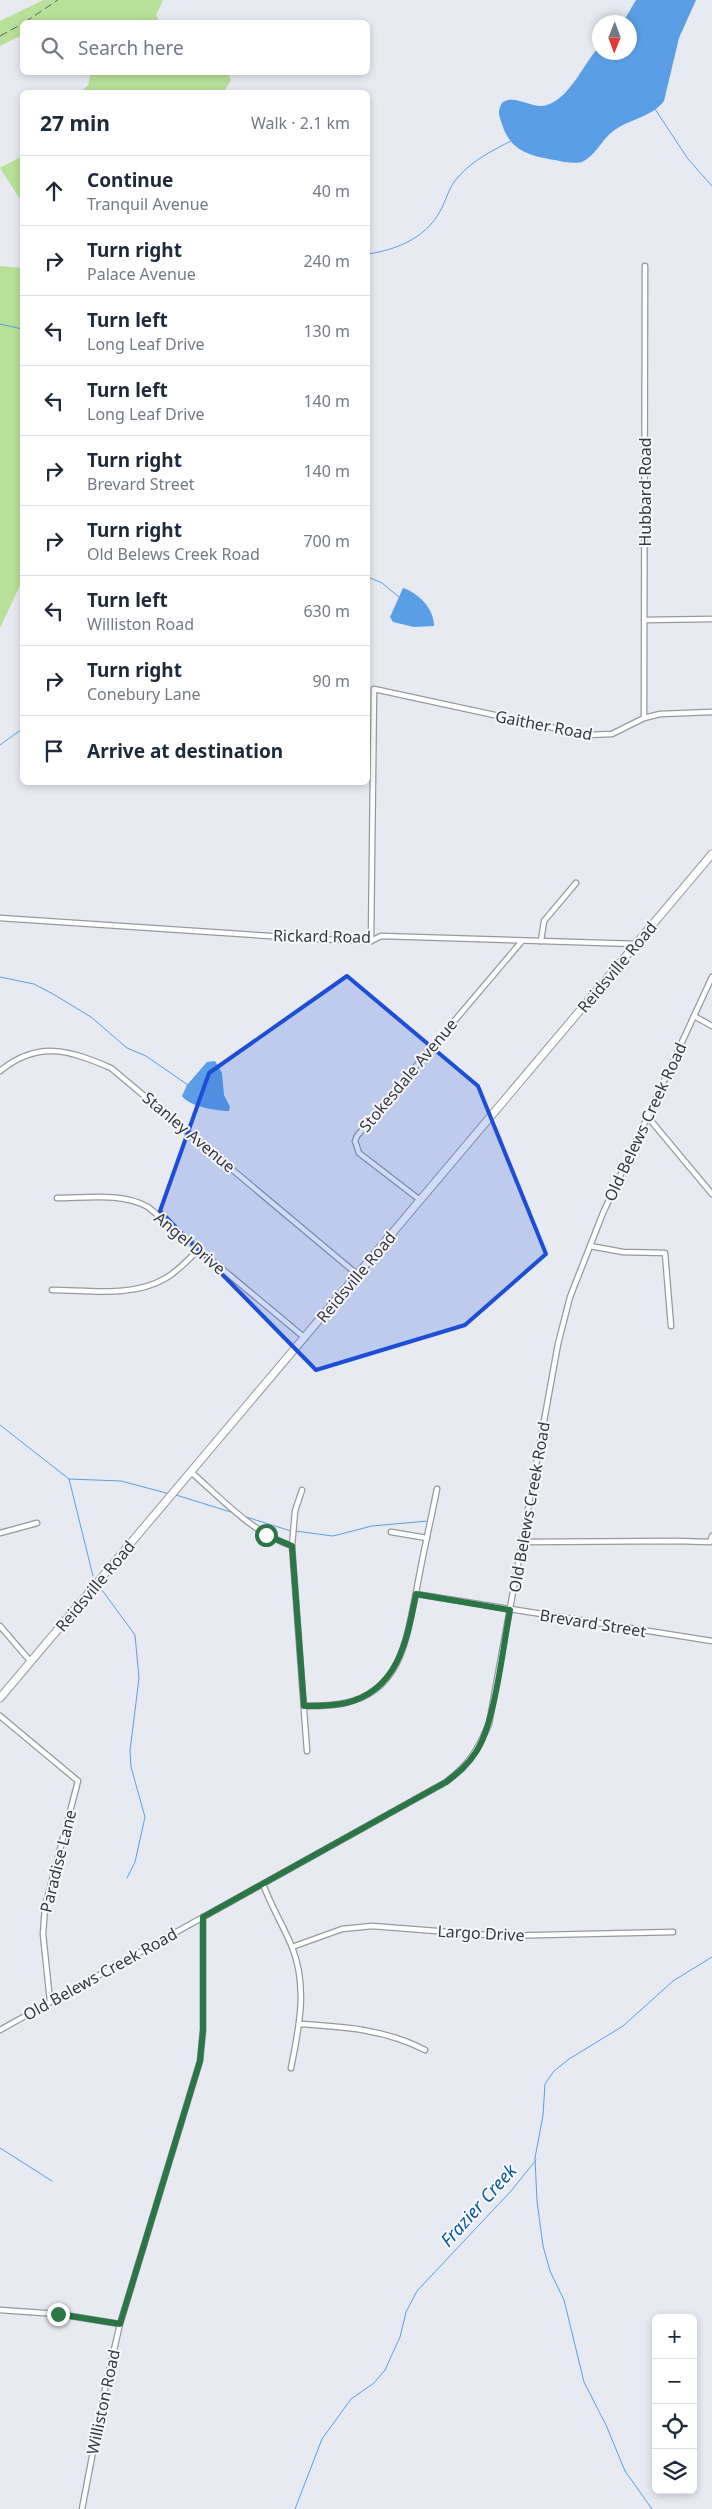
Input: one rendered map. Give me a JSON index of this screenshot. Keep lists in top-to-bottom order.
{
  "streets": {
    "highway": ["Reidsville Road"],
    "street": [
      "Hubbard Road",
      "Gaither Road",
      "Rickard Road",
      "Stokesdale Avenue",
      "Old Belews Creek Road",
      "Stanley Avenue",
      "Angel Drive",
      "Brevard Street",
      "Paradise Lane",
      "Largo Drive",
      "Williston Road"
    ]
  },
  "crossings": [
    ["Hubbard Road", "Gaither Road"],
    ["Gaither Road", "Rickard Road"],
    ["Rickard Road", "Reidsville Road"],
    ["Rickard Road", "Stokesdale Avenue"],
    ["Reidsville Road", "Stokesdale Avenue"],
    ["Reidsville Road", "Stanley Avenue"],
    ["Reidsville Road", "Angel Drive"],
    ["Old Belews Creek Road", "Brevard Street"],
    ["Old Belews Creek Road", "Paradise Lane"],
    ["Old Belews Creek Road", "Williston Road"]
  ],
  "water": ["Frazier Creek"],
  "north": "bottom",
  "page": {
    "search": "Search here",
    "heading": ["27 min", "Walk · 2.1 km"],
    "list": [
      ["Continue", "Tranquil Avenue", "40 m"],
      ["Turn right", "Palace Avenue", "240 m"],
      ["Turn left", "Long Leaf Drive", "130 m"],
      ["Turn left", "Long Leaf Drive", "140 m"],
      ["Turn right", "Brevard Street", "140 m"],
      ["Turn right", "Old Belews Creek Road", "700 m"],
      ["Turn left", "Williston Road", "630 m"],
      ["Turn right", "Conebury Lane", "90 m"],
      "Arrive at destination"
    ],
    "map_buttons": ["+", "−"]
  }
}
